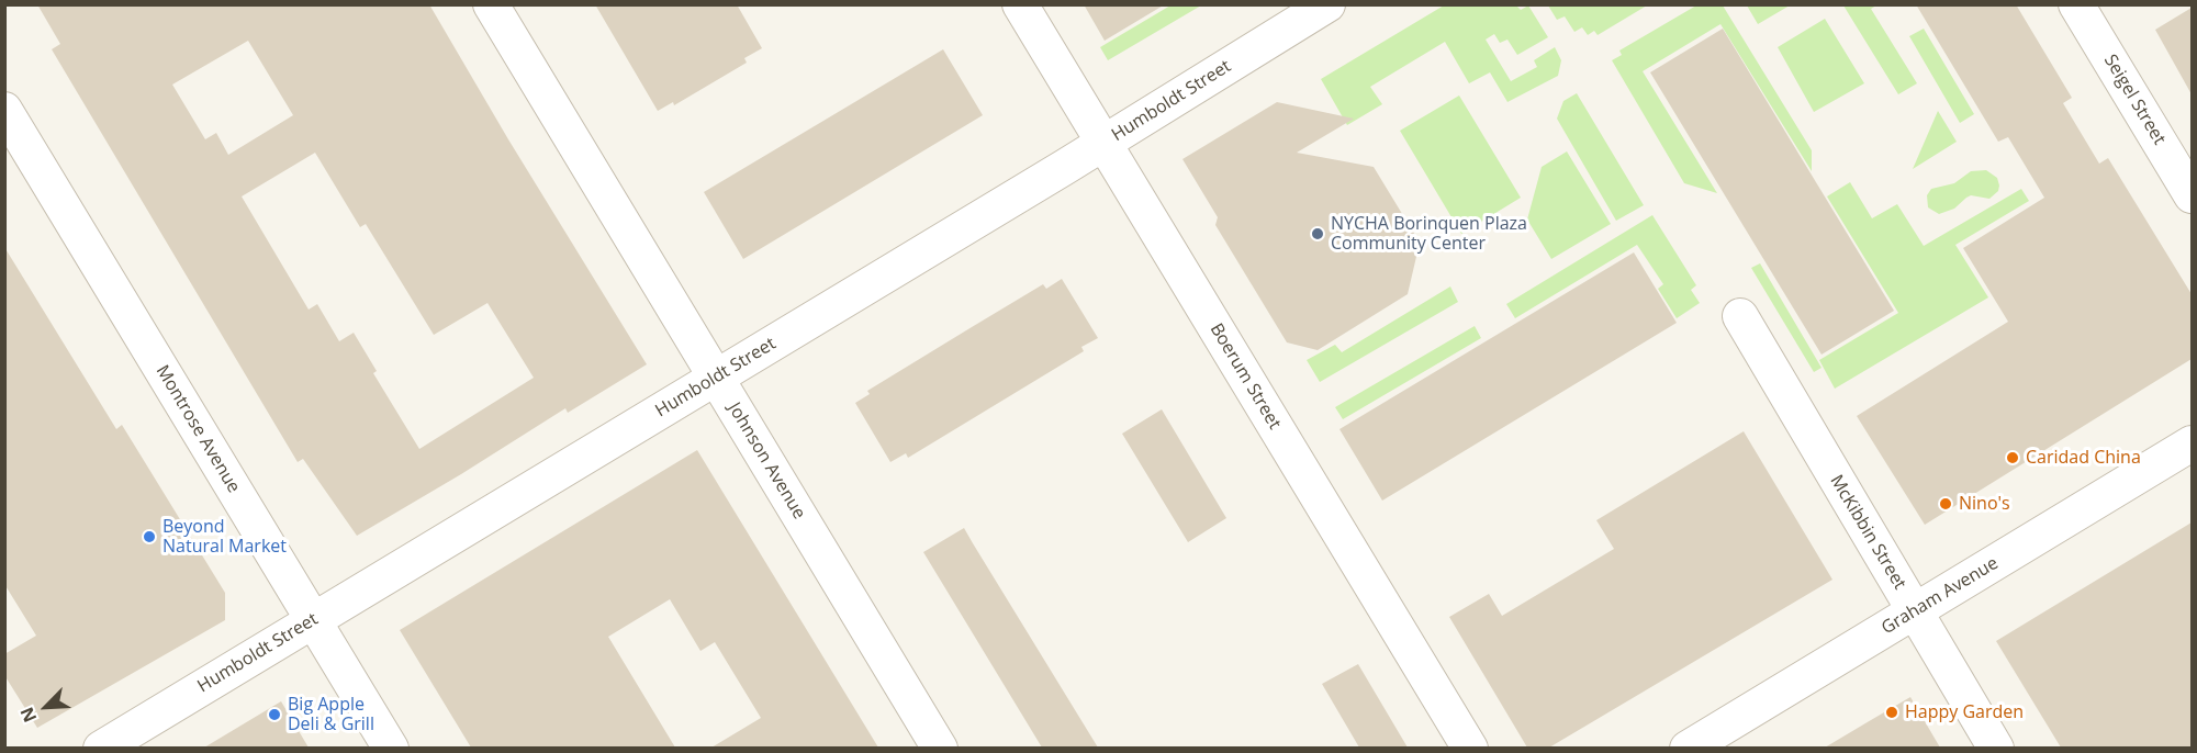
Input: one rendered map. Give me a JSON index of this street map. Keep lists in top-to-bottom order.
{
  "streets": {
    "street": [
      "Seigel Street",
      "Humboldt Street",
      "Boerum Street",
      "Montrose Avenue",
      "Johnson Avenue",
      "McKibbin Street",
      "Graham Avenue"
    ]
  },
  "crossings": [
    ["Humboldt Street", "Boerum Street"],
    ["Humboldt Street", "Montrose Avenue"],
    ["Humboldt Street", "Johnson Avenue"],
    ["McKibbin Street", "Graham Avenue"]
  ],
  "places": [
    "NYCHA Borinquen Plaza Community Center",
    "Caridad China",
    "Nino's",
    "Beyond Natural Market",
    "Happy Garden",
    "Big Apple Deli & Grill"
  ],
  "north": "bottom left"
}
